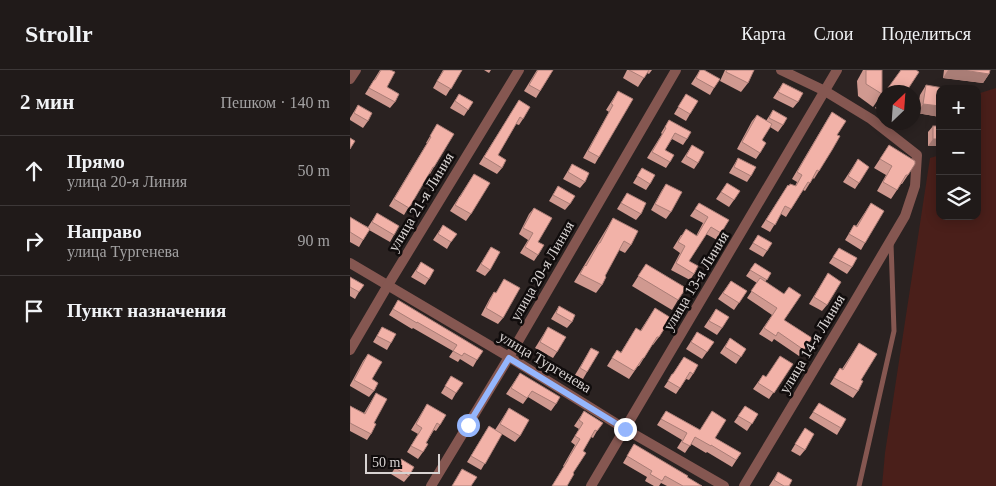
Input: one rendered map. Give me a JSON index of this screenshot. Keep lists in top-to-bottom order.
{
  "streets": {
    "street": [
      "улица 21-я Линия",
      "улица 20-я Линия",
      "улица 13-я Линия",
      "улица 14-я Линия",
      "улица Тургенева"
    ]
  },
  "crossings": [
    ["улица 21-я Линия", "улица Тургенева"],
    ["улица 20-я Линия", "улица Тургенева"],
    ["улица 13-я Линия", "улица 14-я Линия"],
    ["улица 13-я Линия", "улица Тургенева"]
  ],
  "scale_bar": "50 m",
  "north": "top right",
  "page": {
    "header": "Strollr",
    "nav": ["Карта", "Слои", "Поделиться"],
    "heading": ["2 мин", "Пешком · 140 m"],
    "map_buttons": ["+", "−"],
    "list": [
      ["Прямо", "улица 20-я Линия", "50 m"],
      ["Направо", "улица Тургенева", "90 m"],
      "Пункт назначения"
    ],
    "scale": "50 m"
  }
}
